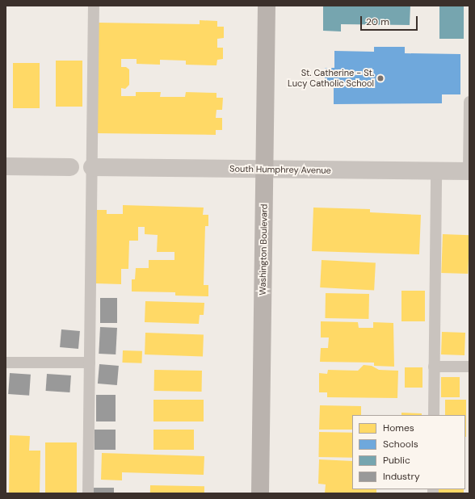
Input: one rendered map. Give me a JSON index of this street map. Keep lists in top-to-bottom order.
{
  "streets": {
    "street": ["South Humphrey Avenue", "Washington Boulevard"]
  },
  "crossings": [
    ["South Humphrey Avenue", "Washington Boulevard"]
  ],
  "places": ["St. Catherine - St. Lucy Catholic School"],
  "legend": [
    "Homes",
    "Schools",
    "Public",
    "Industry"
  ],
  "scale_bar": "20 m"
}
